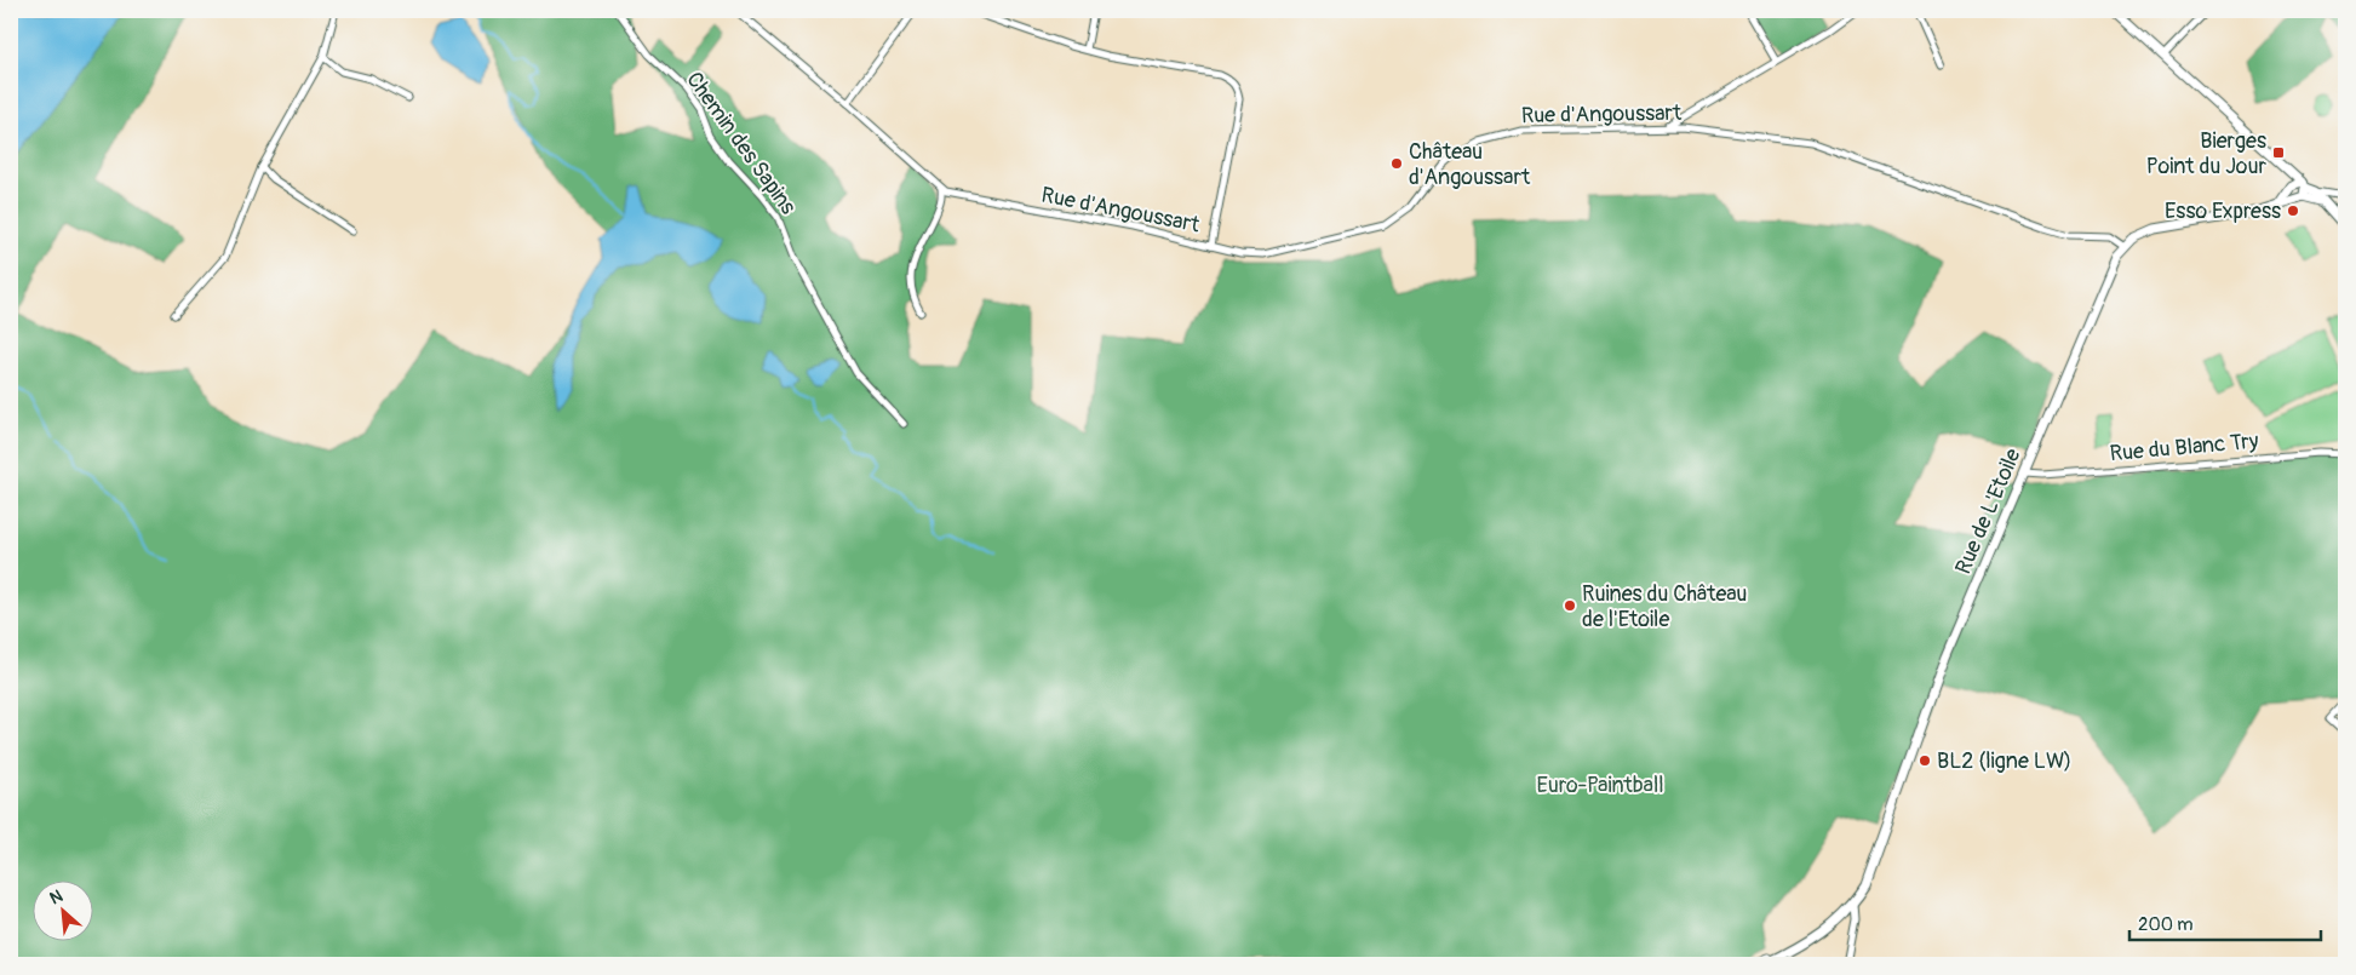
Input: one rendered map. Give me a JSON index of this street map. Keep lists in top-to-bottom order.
{
  "streets": {
    "street": [
      "Rue d'Angoussart",
      "Chemin des Sapins",
      "Rue du Blanc Try",
      "Rue de L'Etoile"
    ]
  },
  "crossings": [
    ["Rue d'Angoussart", "Rue de L'Etoile"],
    ["Rue du Blanc Try", "Rue de L'Etoile"]
  ],
  "parks": ["Euro-Paintball"],
  "places": {
    "transit": ["Bierges Point du Jour"],
    "other": [
      "Château d'Angoussart",
      "Esso Express",
      "Ruines du Château de l'Etoile",
      "BL2 (ligne LW)"
    ]
  },
  "scale_bar": "200 m",
  "north": "top left"
}
